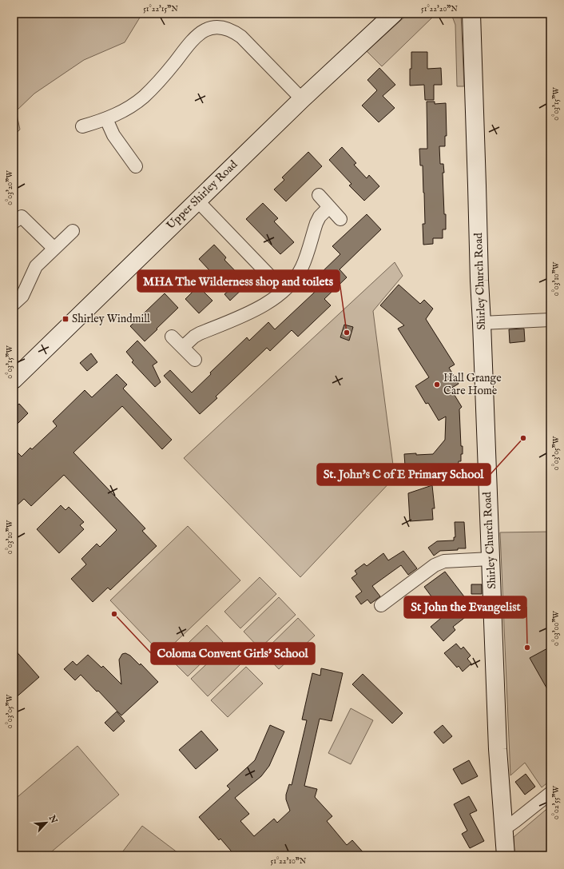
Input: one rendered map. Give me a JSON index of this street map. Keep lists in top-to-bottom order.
{
  "streets": {
    "street": ["Upper Shirley Road", "Shirley Church Road"]
  },
  "places": {
    "transit": ["Shirley Windmill"],
    "other": [
      "MHA The Wilderness shop and toilets",
      "Hall Grange Care Home",
      "St. John's C of E Primary School",
      "Coloma Convent Girls' School",
      "St John the Evangelist"
    ]
  },
  "north": "top right",
  "coordinates": [
    "51°22'15\"N",
    "51°22'20\"N",
    "0°03'15\"W",
    "0°03'20\"W",
    "0°03'10\"W",
    "0°03'05\"W",
    "0°03'00\"W",
    "0°02'55\"W",
    "51°22'10\"N"
  ]
}
